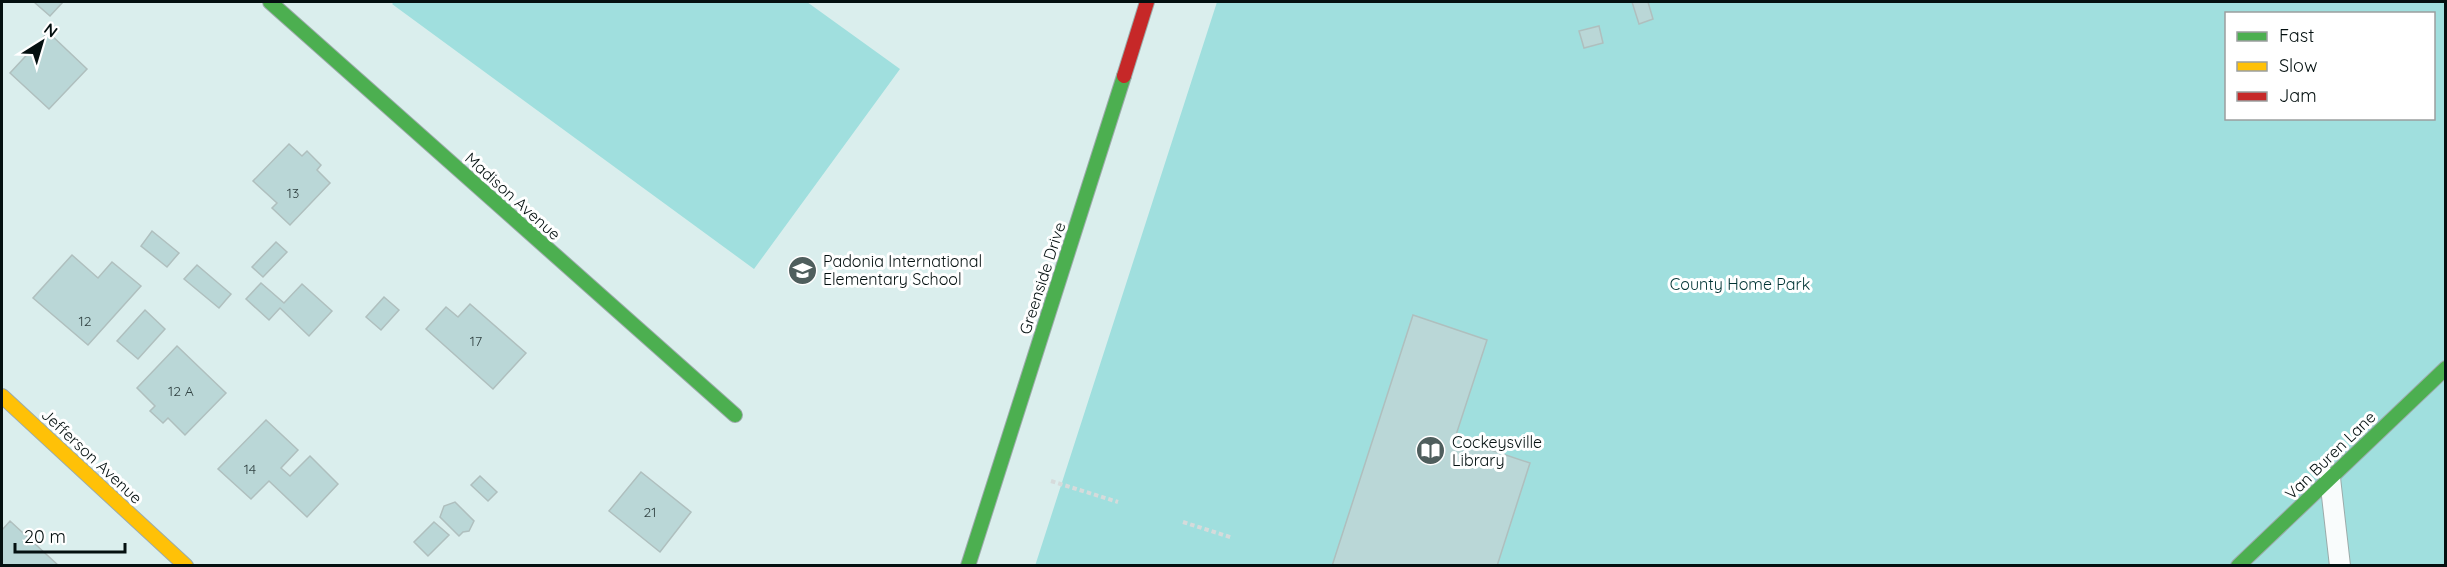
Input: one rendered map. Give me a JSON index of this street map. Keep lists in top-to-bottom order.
{
  "streets": {
    "street": [
      "Madison Avenue",
      "Greenside Drive",
      "Van Buren Lane",
      "Jefferson Avenue"
    ]
  },
  "parks": ["County Home Park"],
  "places": {
    "school or university": ["Padonia International Elementary School"],
    "library": ["Cockeysville Library"]
  },
  "house_numbers": [
    "13",
    "12",
    "17",
    "12 A",
    "14",
    "21"
  ],
  "legend": ["Fast", "Slow", "Jam"],
  "scale_bar": "20 m",
  "north": "top right"
}
